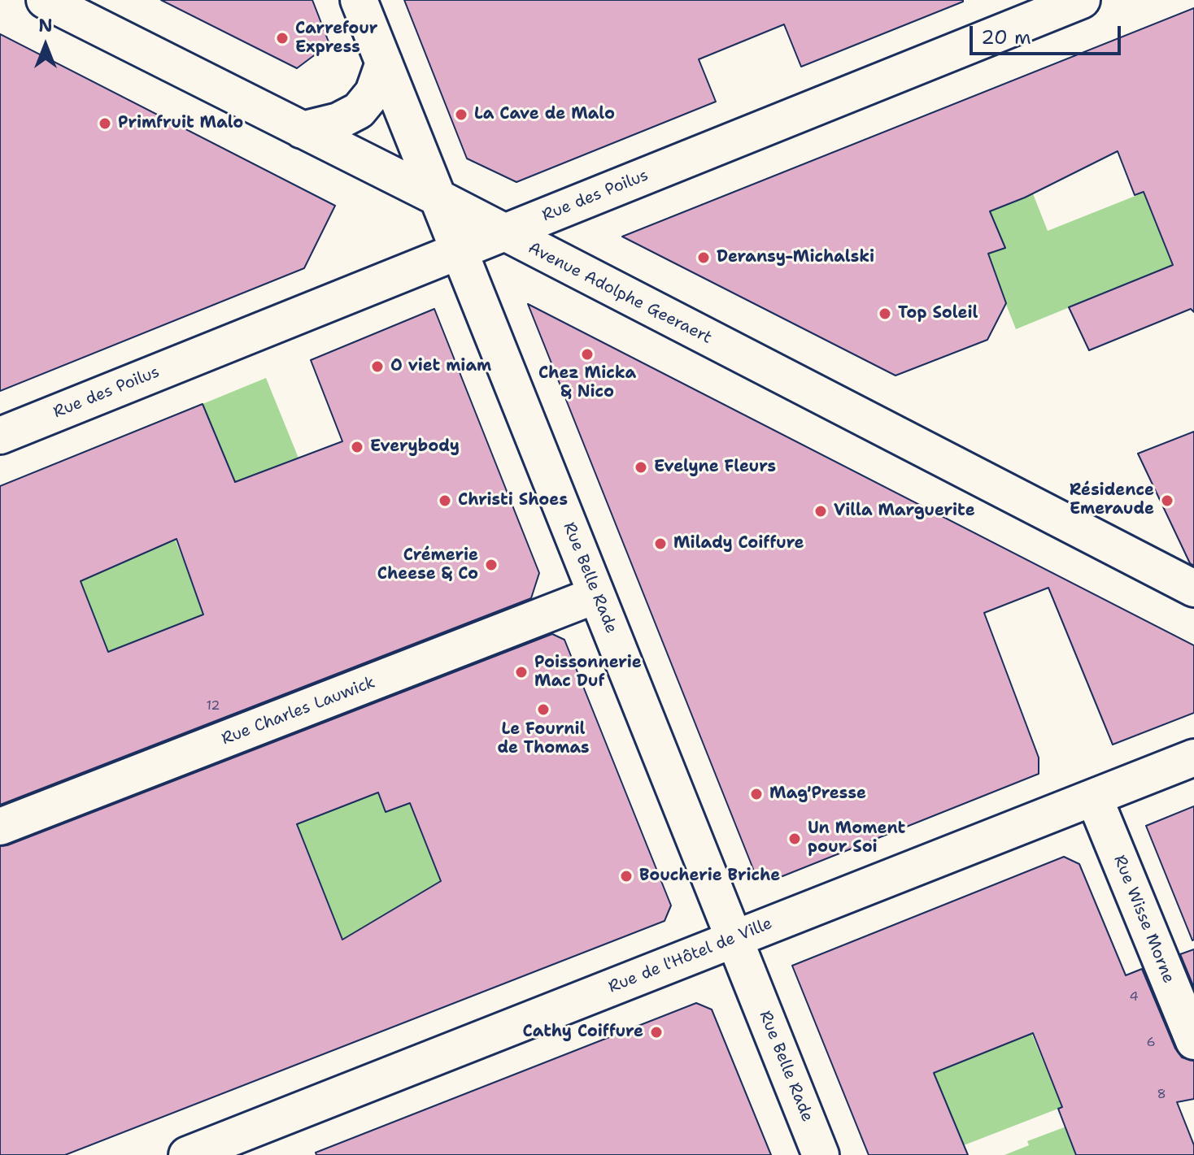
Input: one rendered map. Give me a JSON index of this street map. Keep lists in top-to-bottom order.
{
  "streets": {
    "street": [
      "Rue des Poilus",
      "Avenue Adolphe Geeraert",
      "Rue Belle Rade",
      "Rue Charles Lauwick",
      "Rue Wisse Morne",
      "Rue de l'Hôtel de Ville"
    ]
  },
  "crossings": [
    ["Rue des Poilus", "Avenue Adolphe Geeraert"],
    ["Rue des Poilus", "Rue Belle Rade"],
    ["Avenue Adolphe Geeraert", "Rue Belle Rade"],
    ["Rue Belle Rade", "Rue Charles Lauwick"],
    ["Rue Belle Rade", "Rue de l'Hôtel de Ville"],
    ["Rue Wisse Morne", "Rue de l'Hôtel de Ville"]
  ],
  "places": [
    "Carrefour Express",
    "La Cave de Malo",
    "Primfruit Malo",
    "Deransy-Michalski",
    "Top Soleil",
    "Chez Micka & Nico",
    "O viet miam",
    "Everybody",
    "Evelyne Fleurs",
    "Christi Shoes",
    "Résidence Emeraude",
    "Villa Marguerite",
    "Milady Coiffure",
    "Crémerie Cheese & Co",
    "Poissonnerie Mac Duf",
    "Le Fournil de Thomas",
    "Mag'Presse",
    "Un Moment pour Soi",
    "Boucherie Briche",
    "Cathy Coiffure"
  ],
  "house_numbers": [
    "12",
    "4",
    "6",
    "8"
  ],
  "scale_bar": "20 m",
  "north": "top"
}
